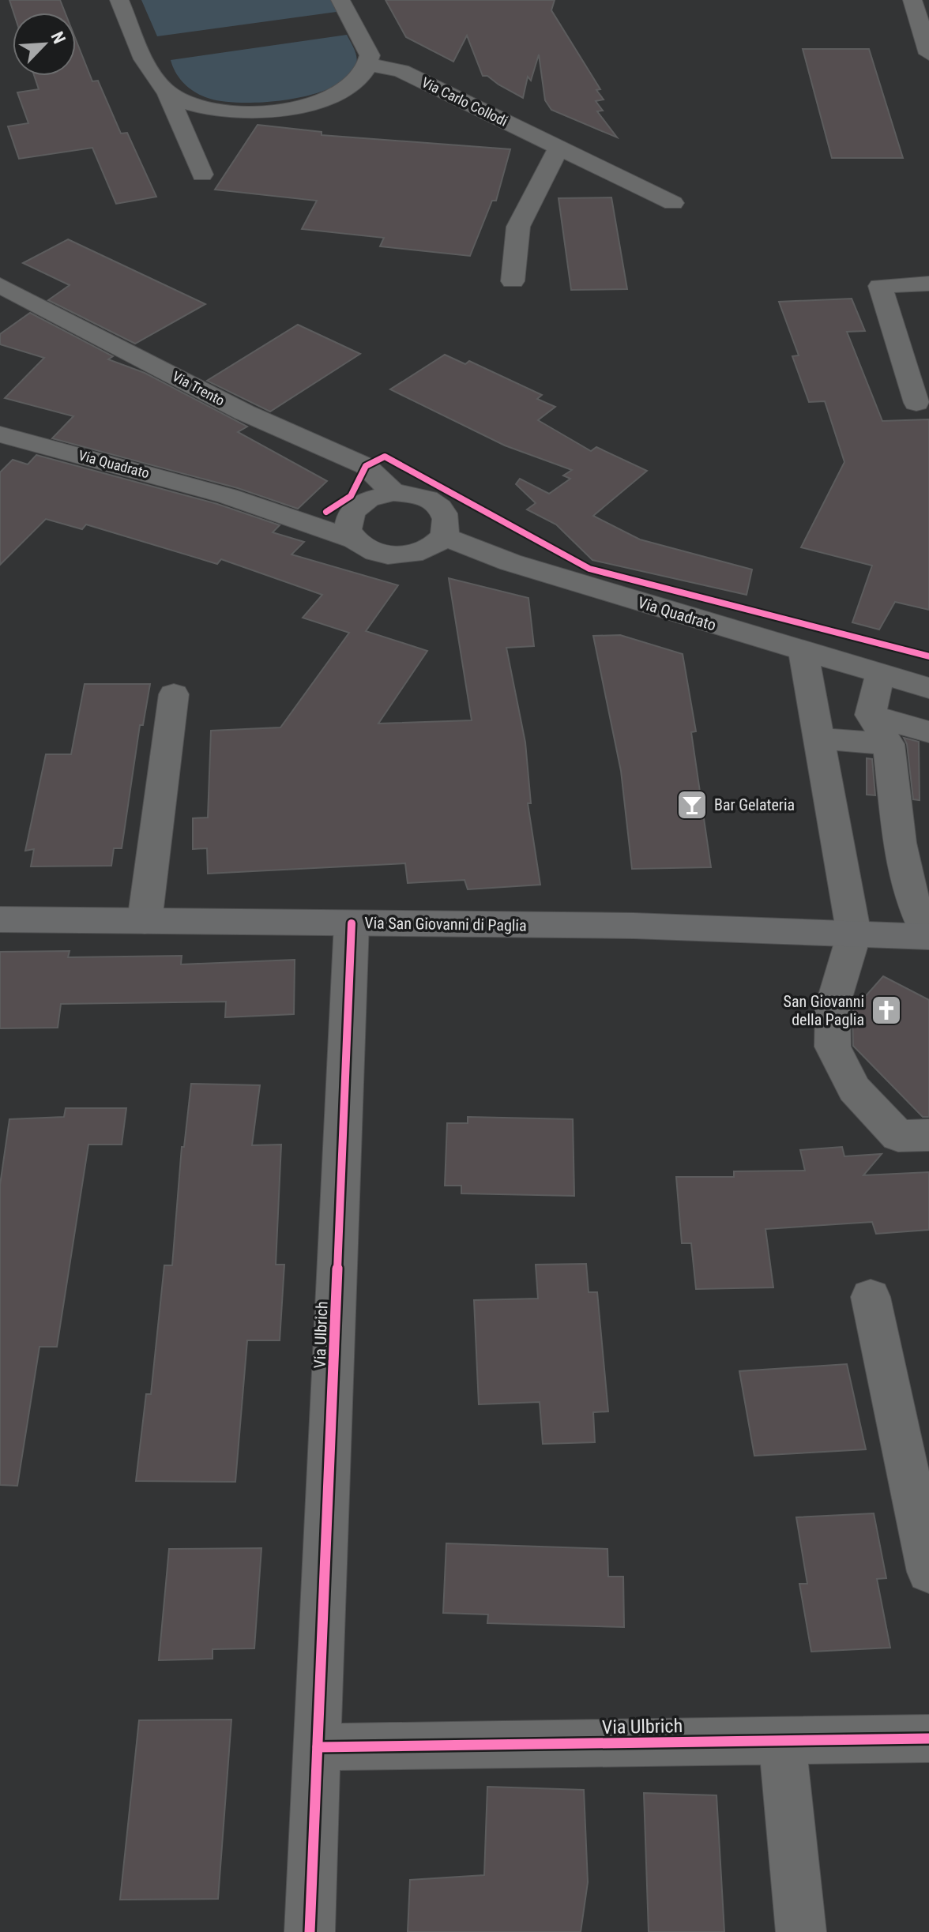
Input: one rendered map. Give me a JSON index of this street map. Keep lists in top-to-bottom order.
{
  "streets": {
    "main road": ["Via San Giovanni di Paglia"],
    "street": [
      "Via Carlo Collodi",
      "Via Trento",
      "Via Quadrato",
      "Via Ulbrich"
    ]
  },
  "crossings": [
    ["Via Trento", "Via Quadrato"],
    ["Via San Giovanni di Paglia", "Via Ulbrich"]
  ],
  "places": {
    "bar": ["Bar Gelateria"],
    "church": ["San Giovanni della Paglia"]
  },
  "north": "top right"
}
